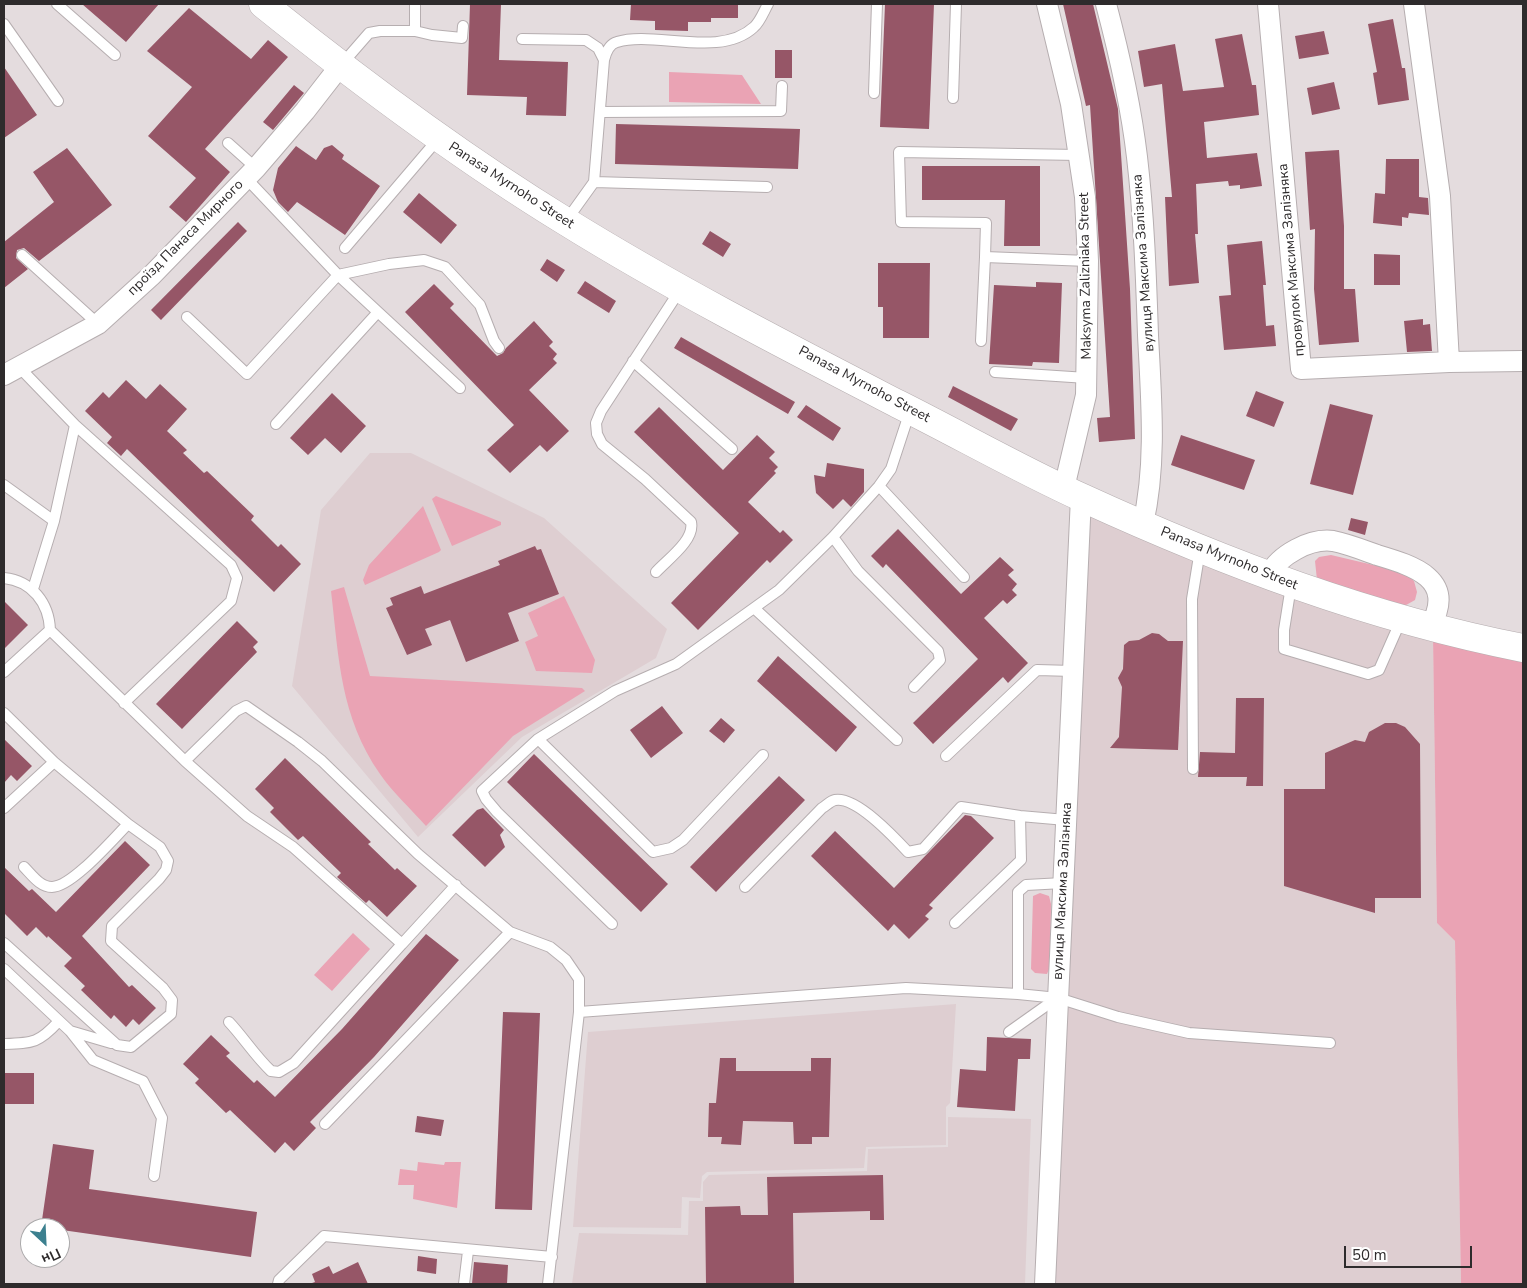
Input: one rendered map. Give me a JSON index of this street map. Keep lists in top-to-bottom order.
{
  "streets": {
    "main road": ["Panasa Myrnoho Street"],
    "street": [
      "проїзд Панаса Мирного",
      "провулок Максима Залізняка",
      "вулиця Максима Залізняка",
      "Maksyma Zalizniaka Street"
    ]
  },
  "crossings": [
    ["Panasa Myrnoho Street", "проїзд Панаса Мирного"],
    ["Panasa Myrnoho Street", "вулиця Максима Залізняка"],
    ["Panasa Myrnoho Street", "Maksyma Zalizniaka Street"],
    ["вулиця Максима Залізняка", "Maksyma Zalizniaka Street"]
  ],
  "scale_bar": "50 m",
  "north": "bottom right"
}
